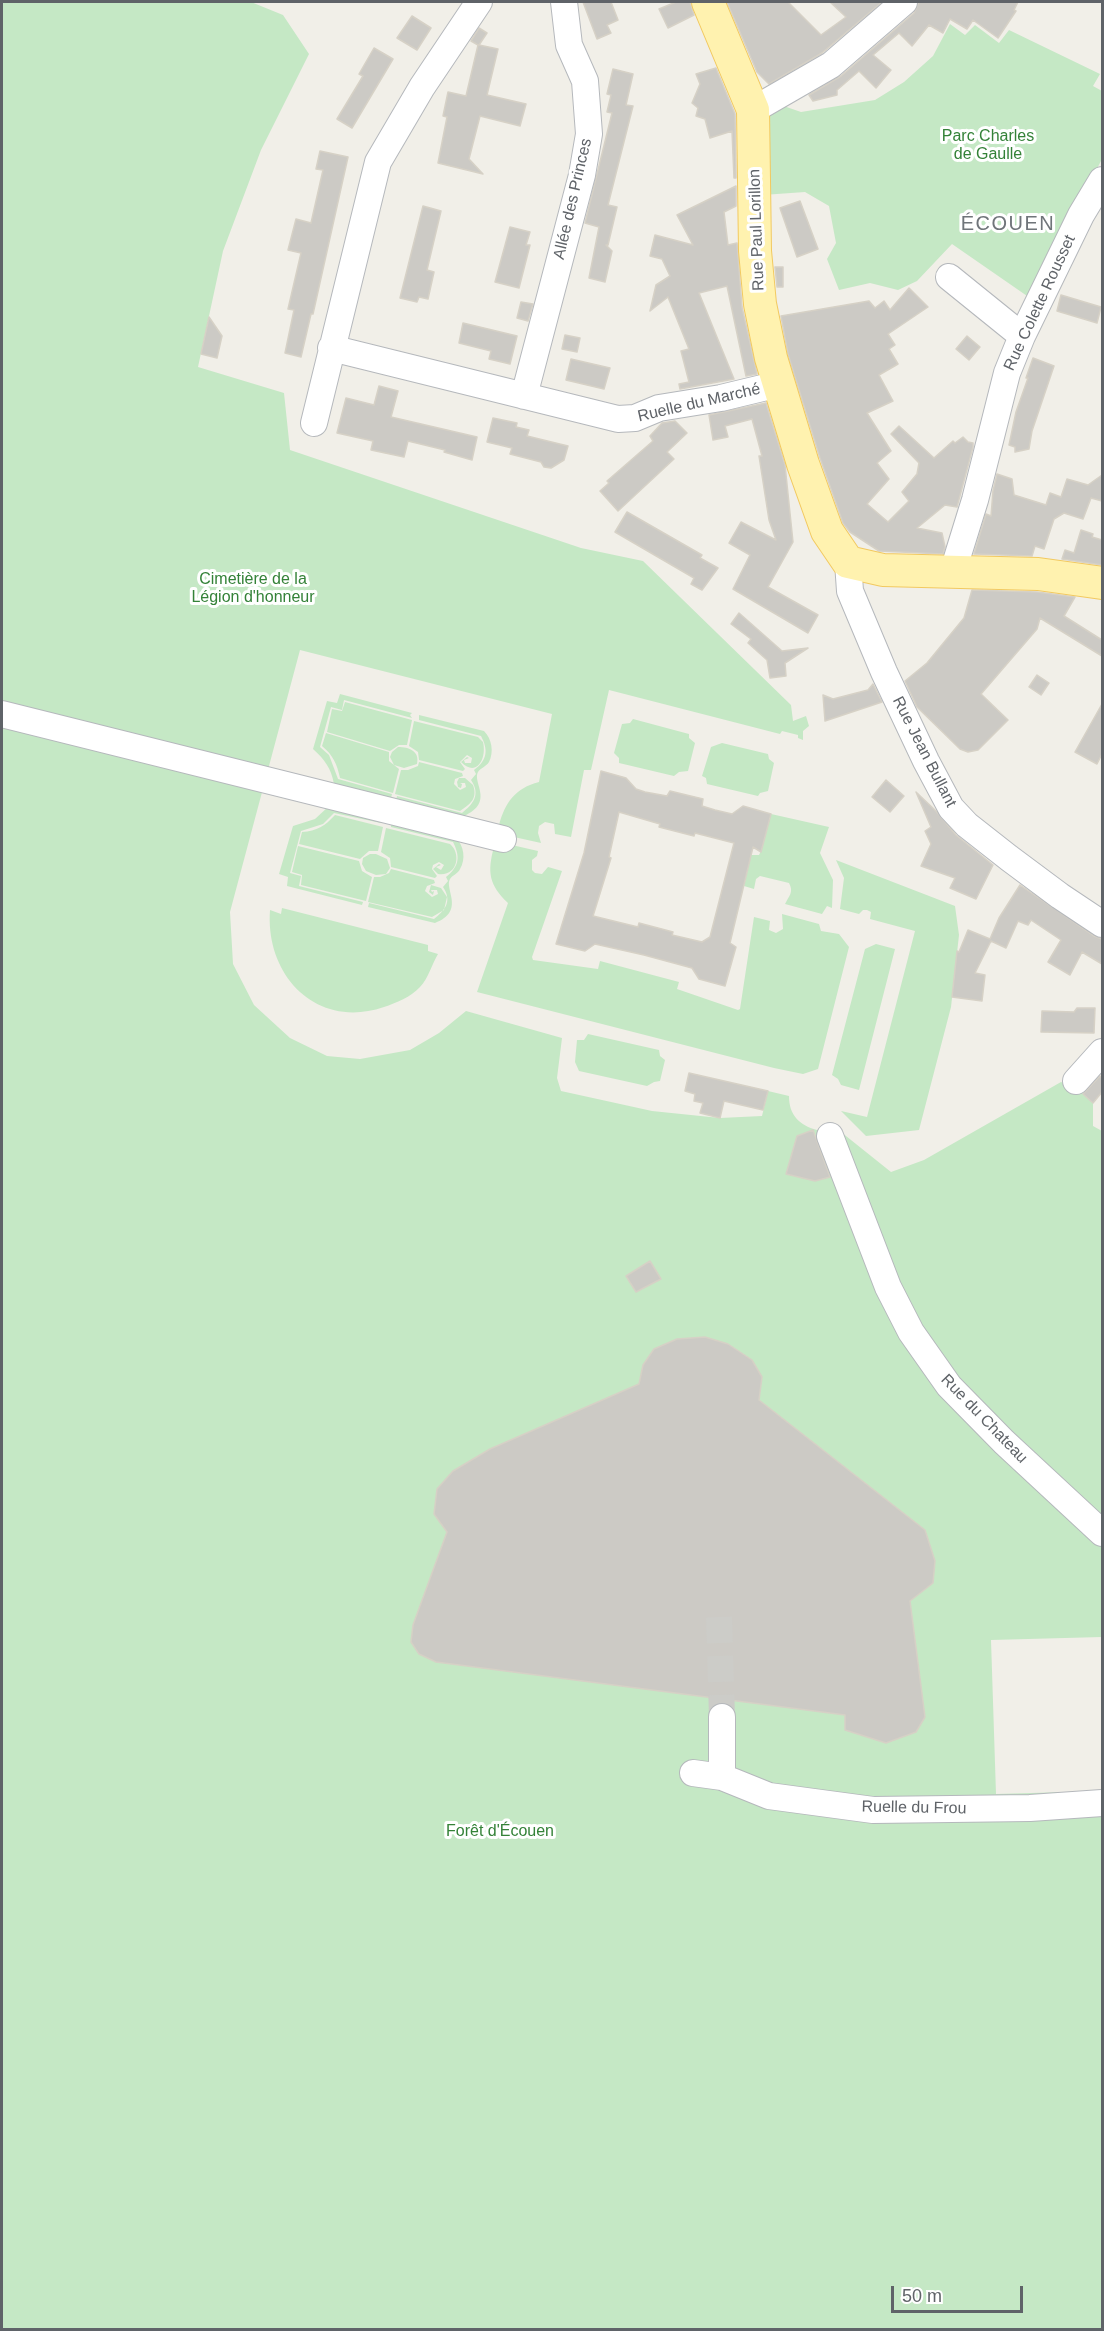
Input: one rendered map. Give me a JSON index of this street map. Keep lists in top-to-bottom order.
{
  "streets": {
    "main road": ["Rue Paul Lorillon"],
    "street": [
      "Allée des Princes",
      "Rue Colette Rousset",
      "Ruelle du Marché",
      "Rue Jean Bullant",
      "Rue du Chateau",
      "Ruelle du Frou"
    ]
  },
  "crossings": [
    ["Allée des Princes", "Ruelle du Marché"],
    ["Rue Paul Lorillon", "Ruelle du Marché"],
    ["Rue Paul Lorillon", "Rue Jean Bullant"]
  ],
  "districts": ["ÉCOUEN"],
  "parks": ["Parc Charles de Gaulle", "Cimetière de la Légion d'honneur", "Forêt d'Écouen"],
  "scale_bar": "50 m"
}
